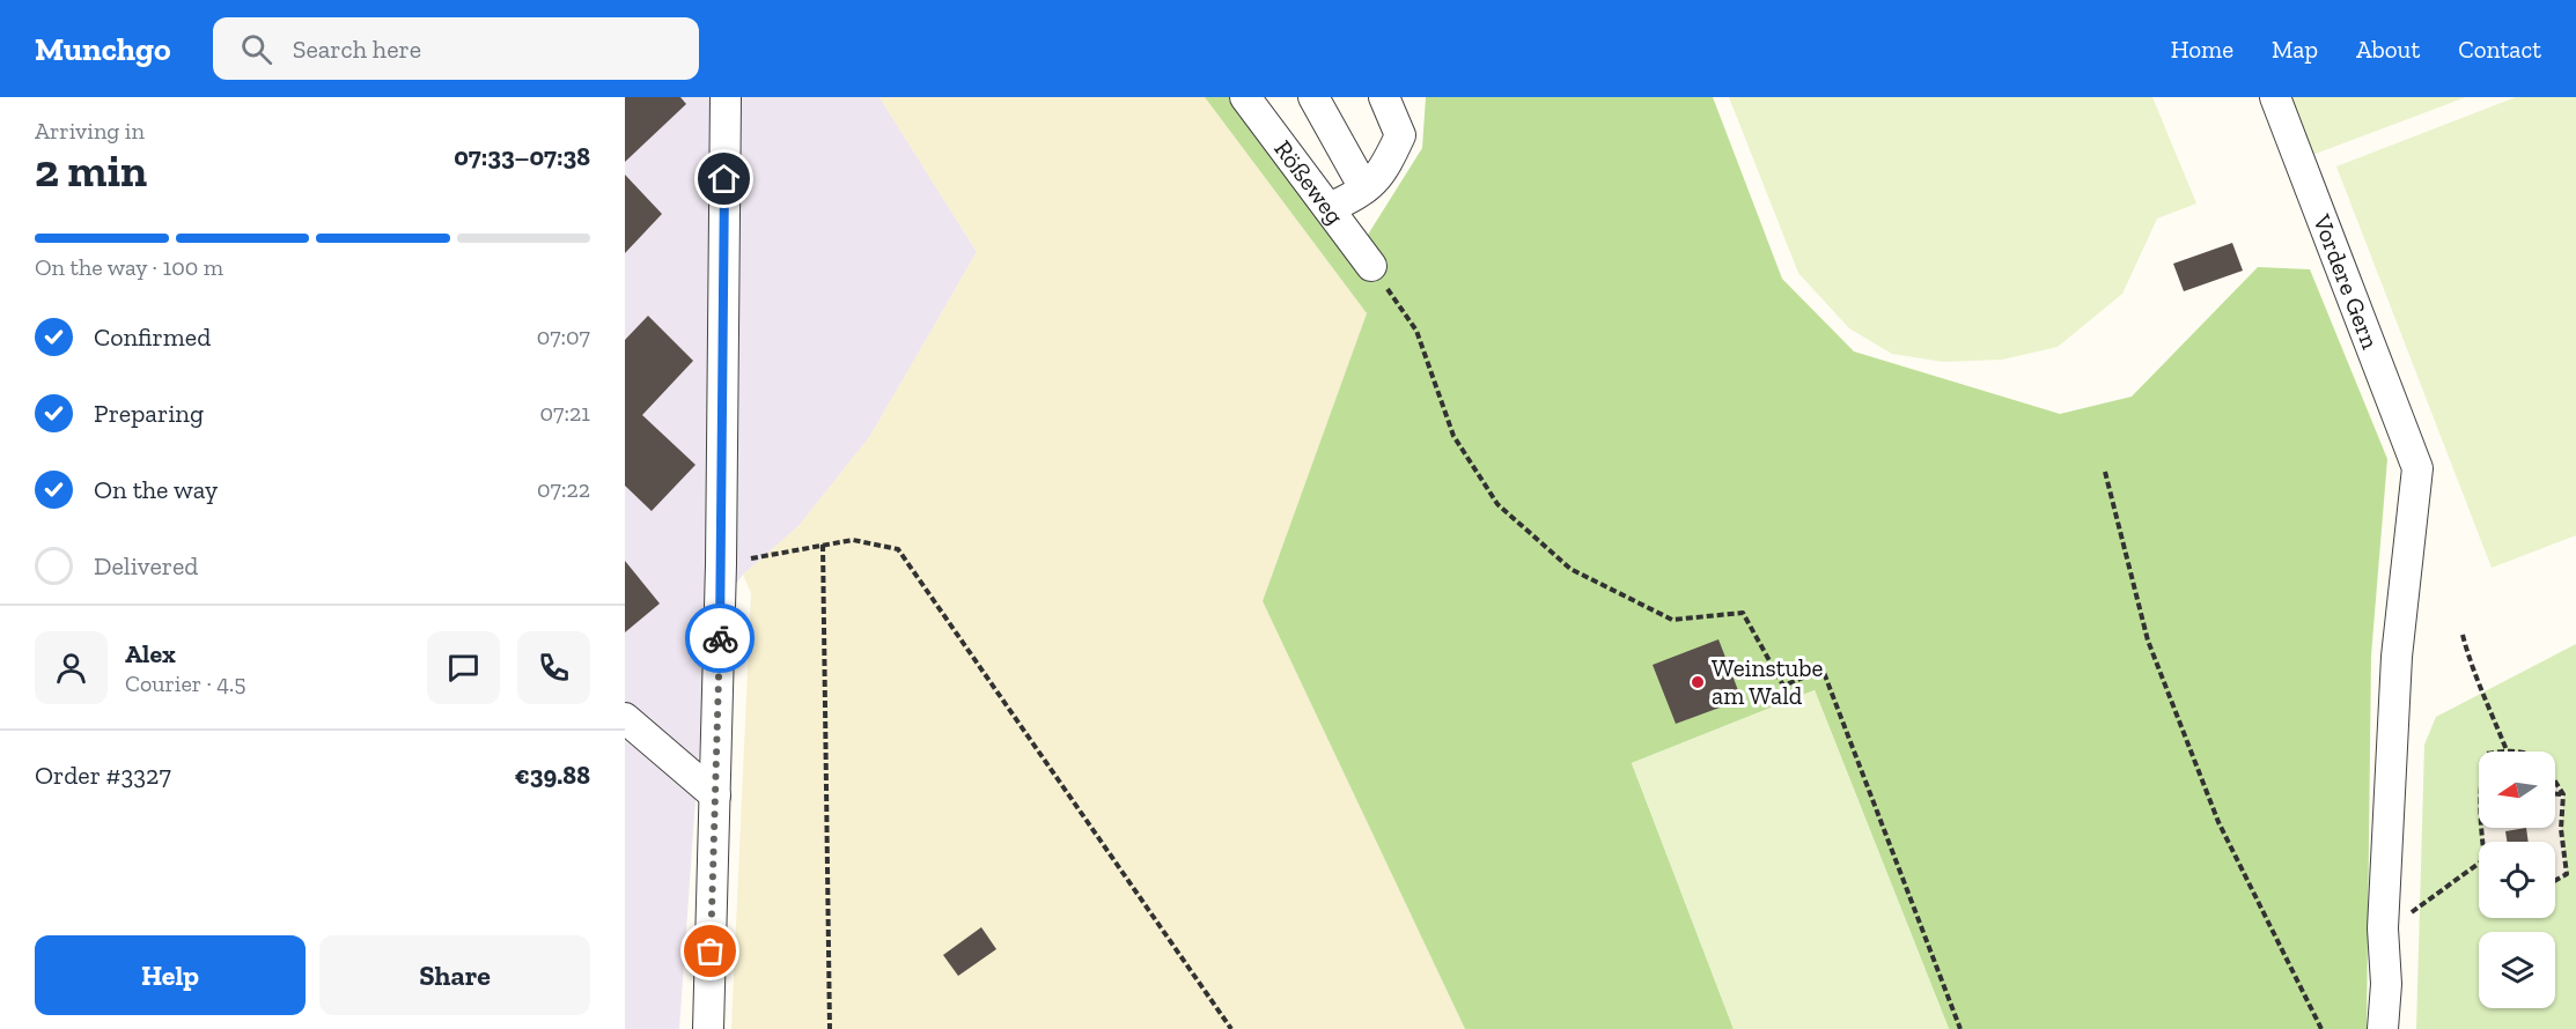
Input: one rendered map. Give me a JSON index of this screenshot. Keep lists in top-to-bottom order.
{
  "streets": {
    "street": ["Rößeweg", "Vordere Gern"]
  },
  "places": ["Weinstube am Wald"],
  "north": "left",
  "page": {
    "header": "Munchgo",
    "search": "Search here",
    "nav": [
      "Home",
      "Map",
      "About",
      "Contact"
    ],
    "heading": ["2 min", "Arriving in", "07:33–07:38"],
    "panel": [
      "Alex",
      "Courier · 4.5",
      "Order #3327",
      "€39.88"
    ],
    "bar": "On the way · 100 m",
    "list": [
      ["Confirmed", "07:07"],
      ["Preparing", "07:21"],
      ["On the way", "07:22"],
      "Delivered"
    ],
    "buttons": ["Help", "Share"]
  }
}
